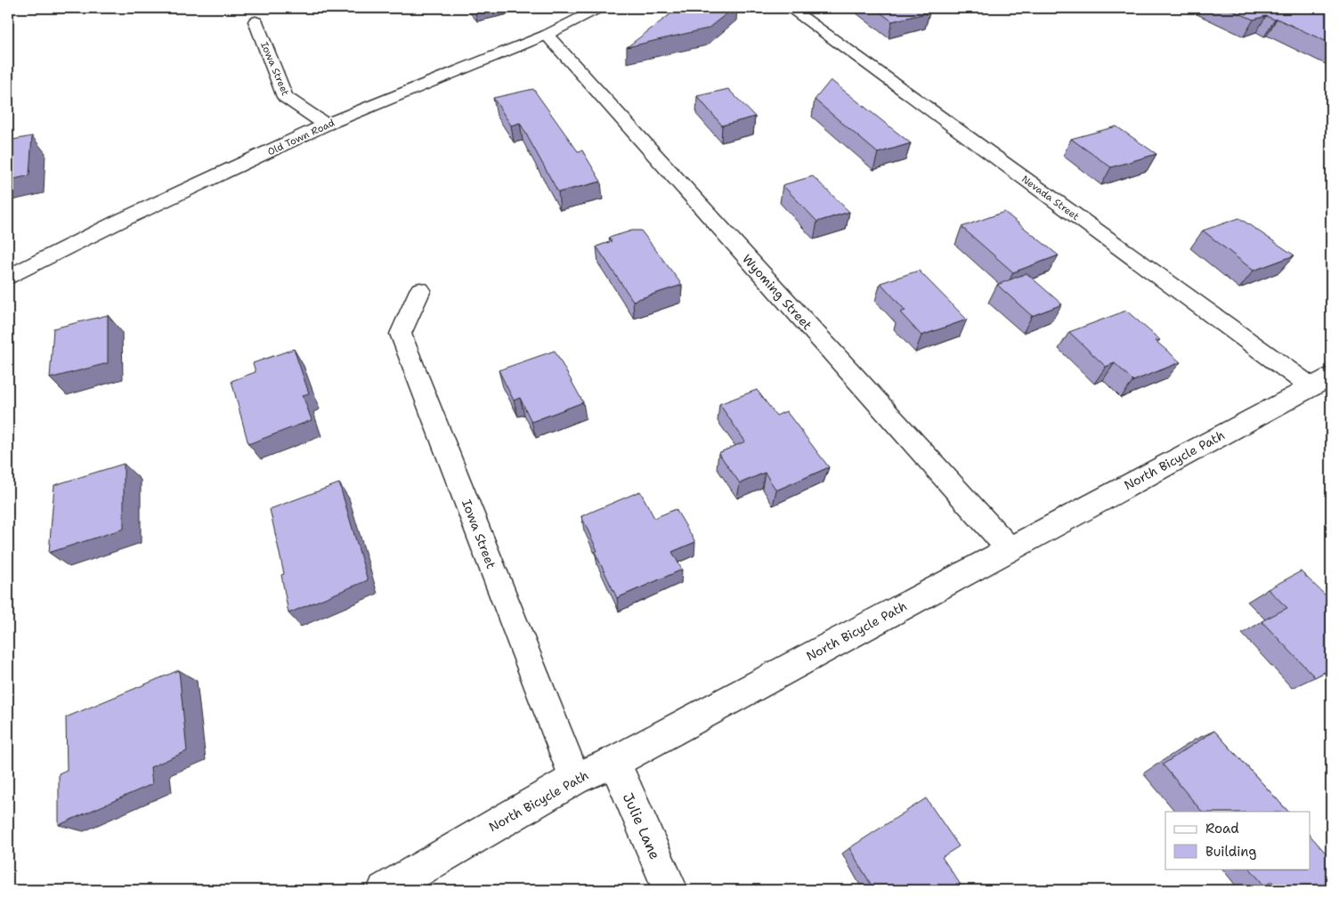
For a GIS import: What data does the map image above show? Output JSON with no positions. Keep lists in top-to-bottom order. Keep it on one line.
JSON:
{"streets":{"street":["Iowa Street","Old Town Road","Nevada Street","Wyoming Street","North Bicycle Path","Julie Lane"]},"crossings":[["Iowa Street","Old Town Road"],["Iowa Street","North Bicycle Path"],["Old Town Road","Wyoming Street"],["Nevada Street","North Bicycle Path"],["Wyoming Street","North Bicycle Path"],["North Bicycle Path","Julie Lane"]],"legend":["Road","Building"]}
